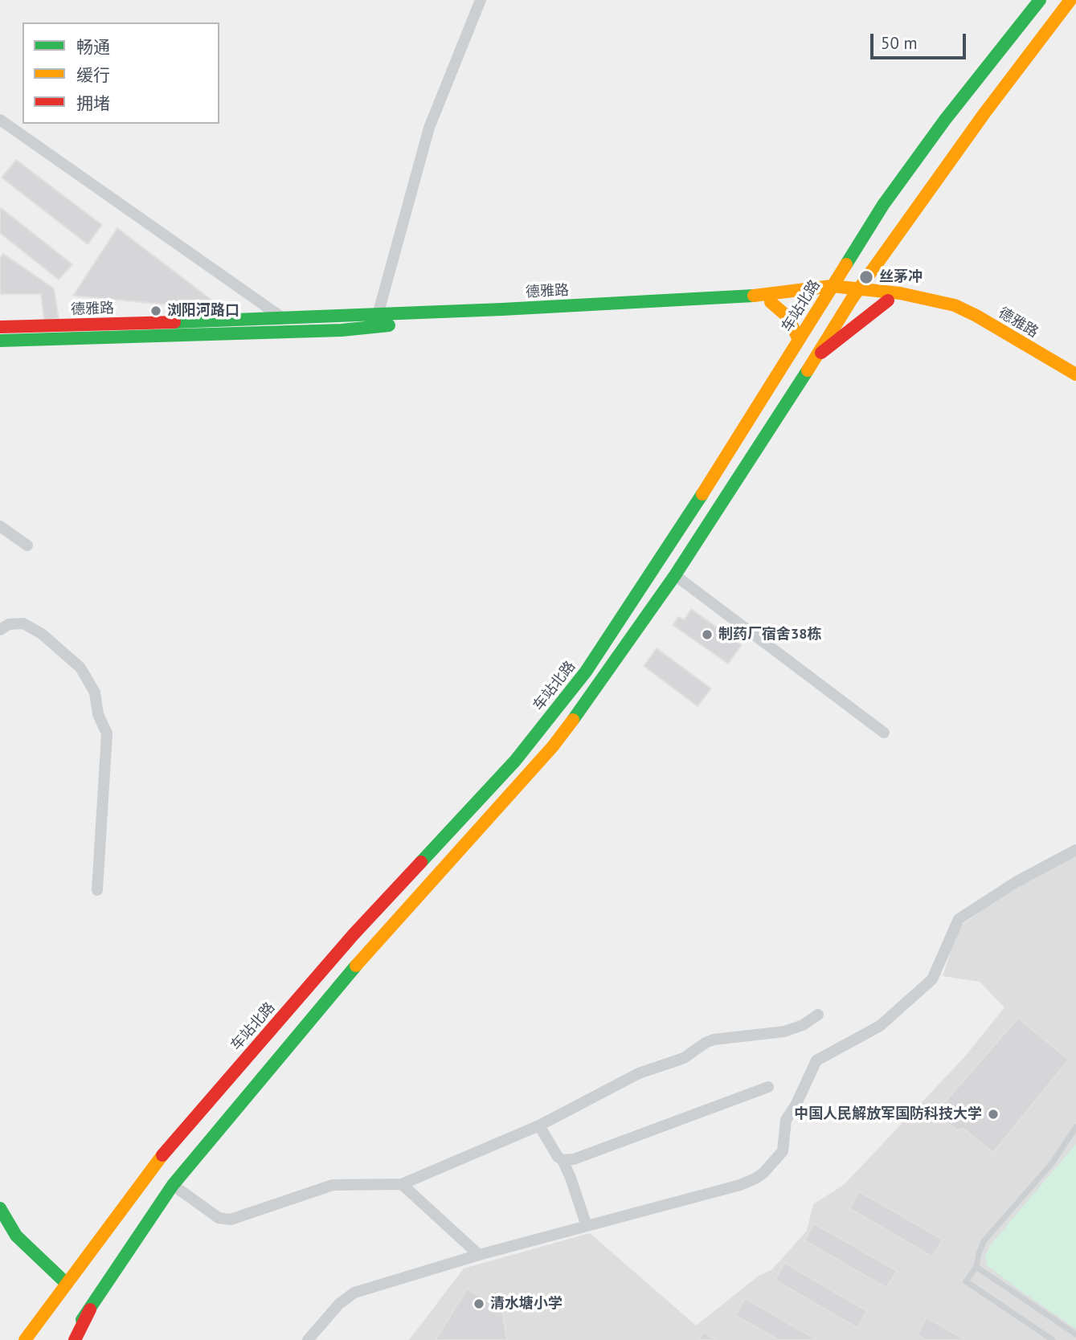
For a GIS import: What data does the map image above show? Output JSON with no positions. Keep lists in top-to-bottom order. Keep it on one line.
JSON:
{"streets":{"main road":["德雅路","车站北路"]},"crossings":[["德雅路","车站北路"]],"places":["丝茅冲","浏阳河路口","制药厂宿舍38栋","中国人民解放军国防科技大学","清水塘小学"],"legend":["畅通","缓行","拥堵"],"scale_bar":"50 m"}
